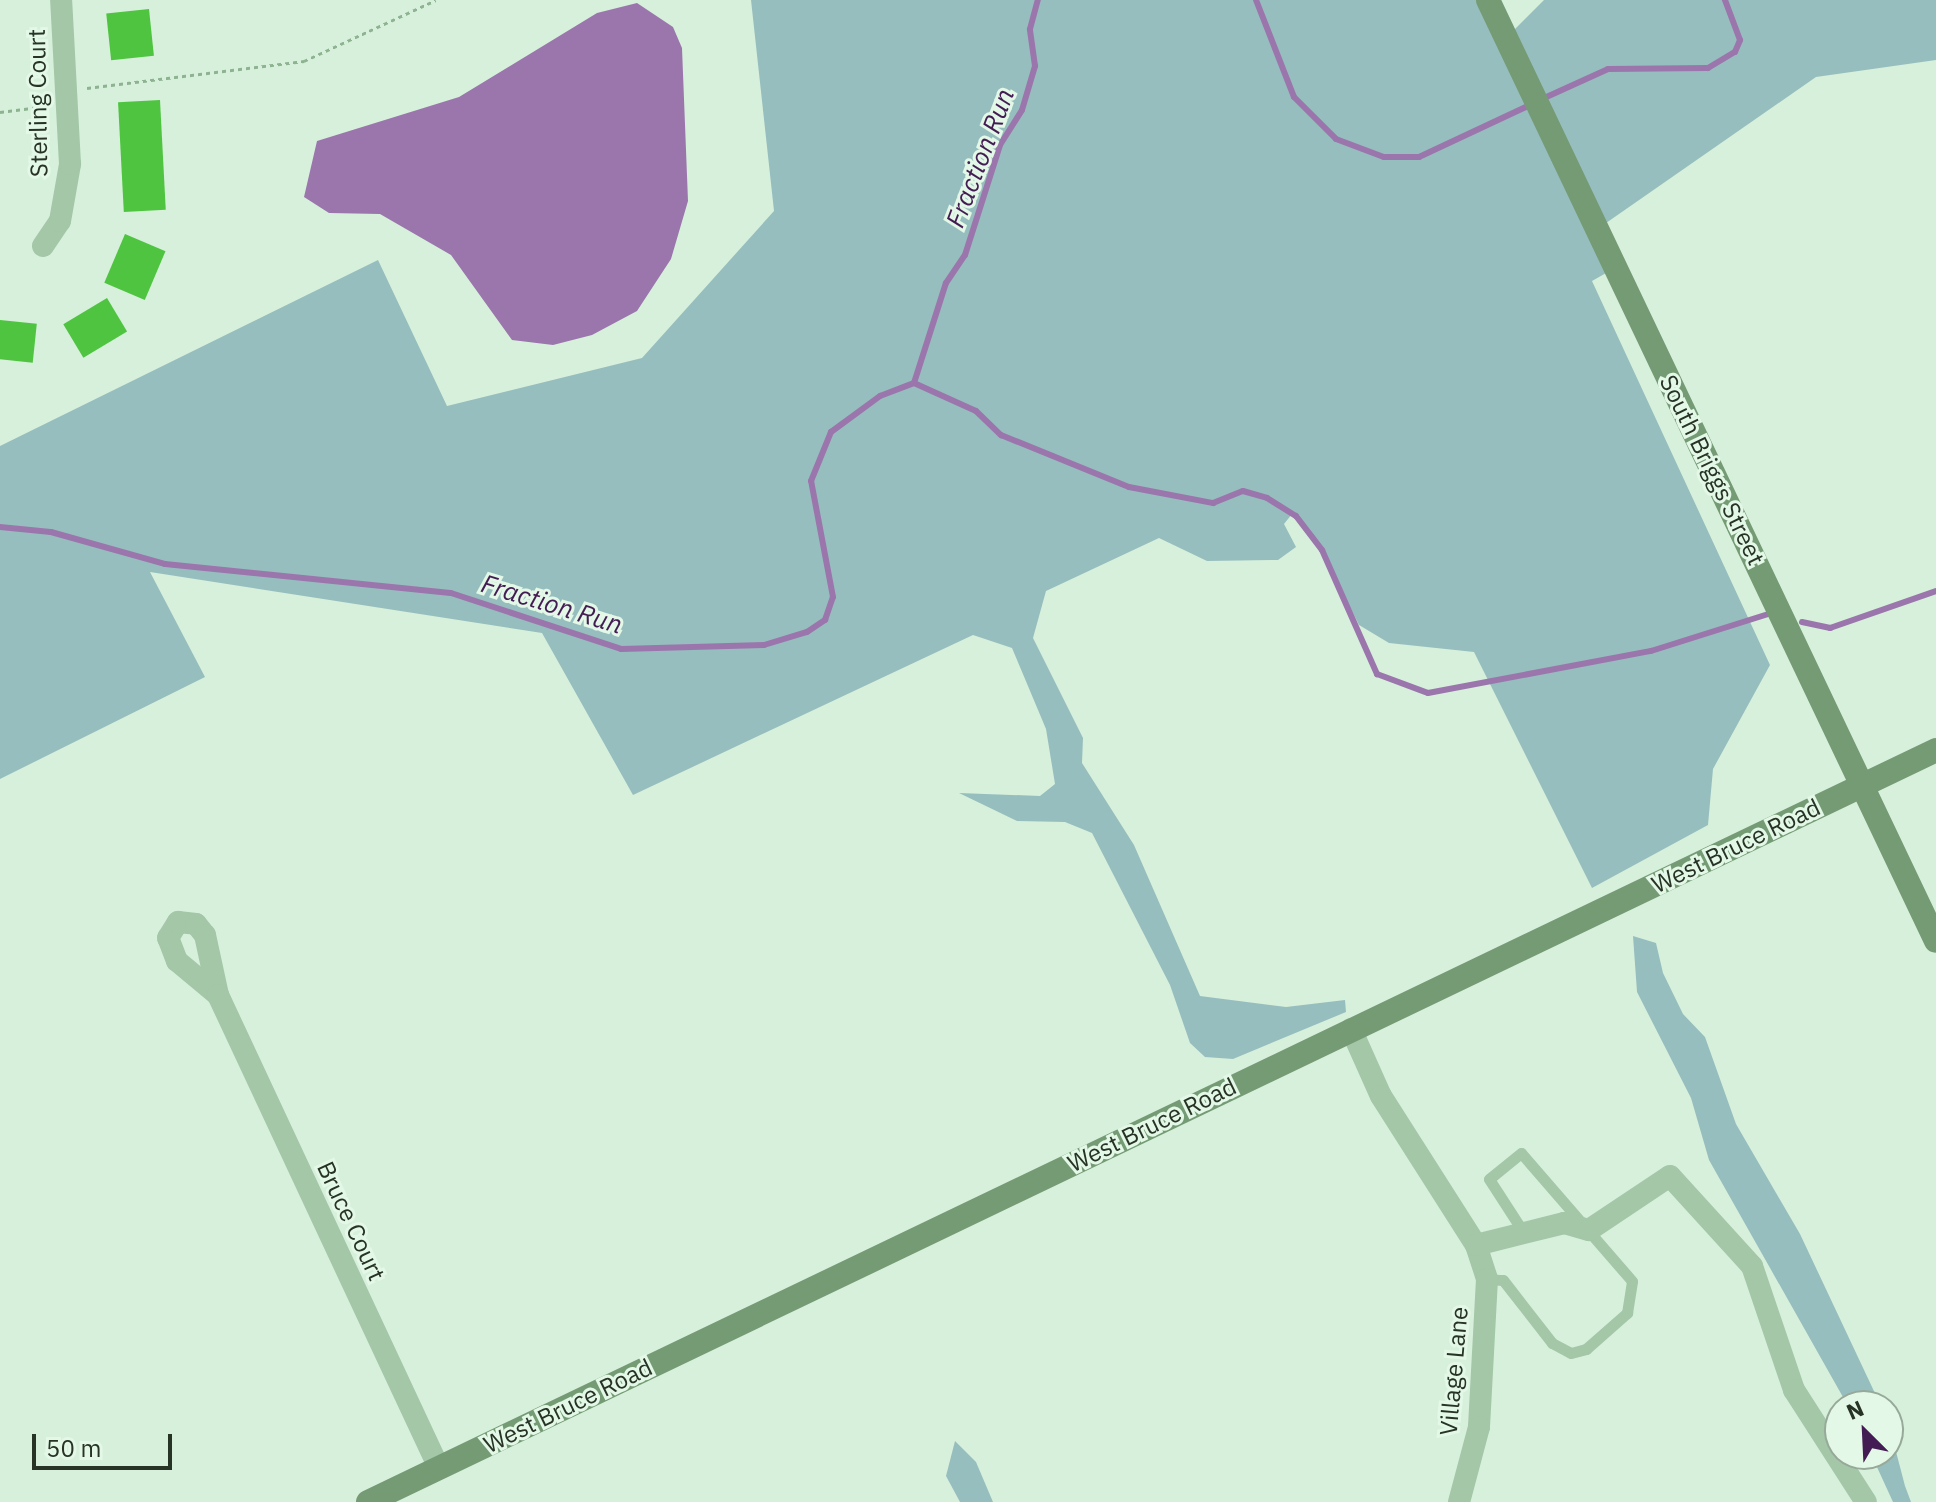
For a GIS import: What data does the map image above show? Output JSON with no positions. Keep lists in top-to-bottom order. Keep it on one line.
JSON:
{"streets":{"street":["Sterling Court","South Briggs Street","West Bruce Road","Bruce Court","Village Lane"]},"crossings":[["South Briggs Street","West Bruce Road"],["West Bruce Road","Bruce Court"],["West Bruce Road","Village Lane"]],"water":["Fraction Run"],"scale_bar":"50 m","north":"top left"}
